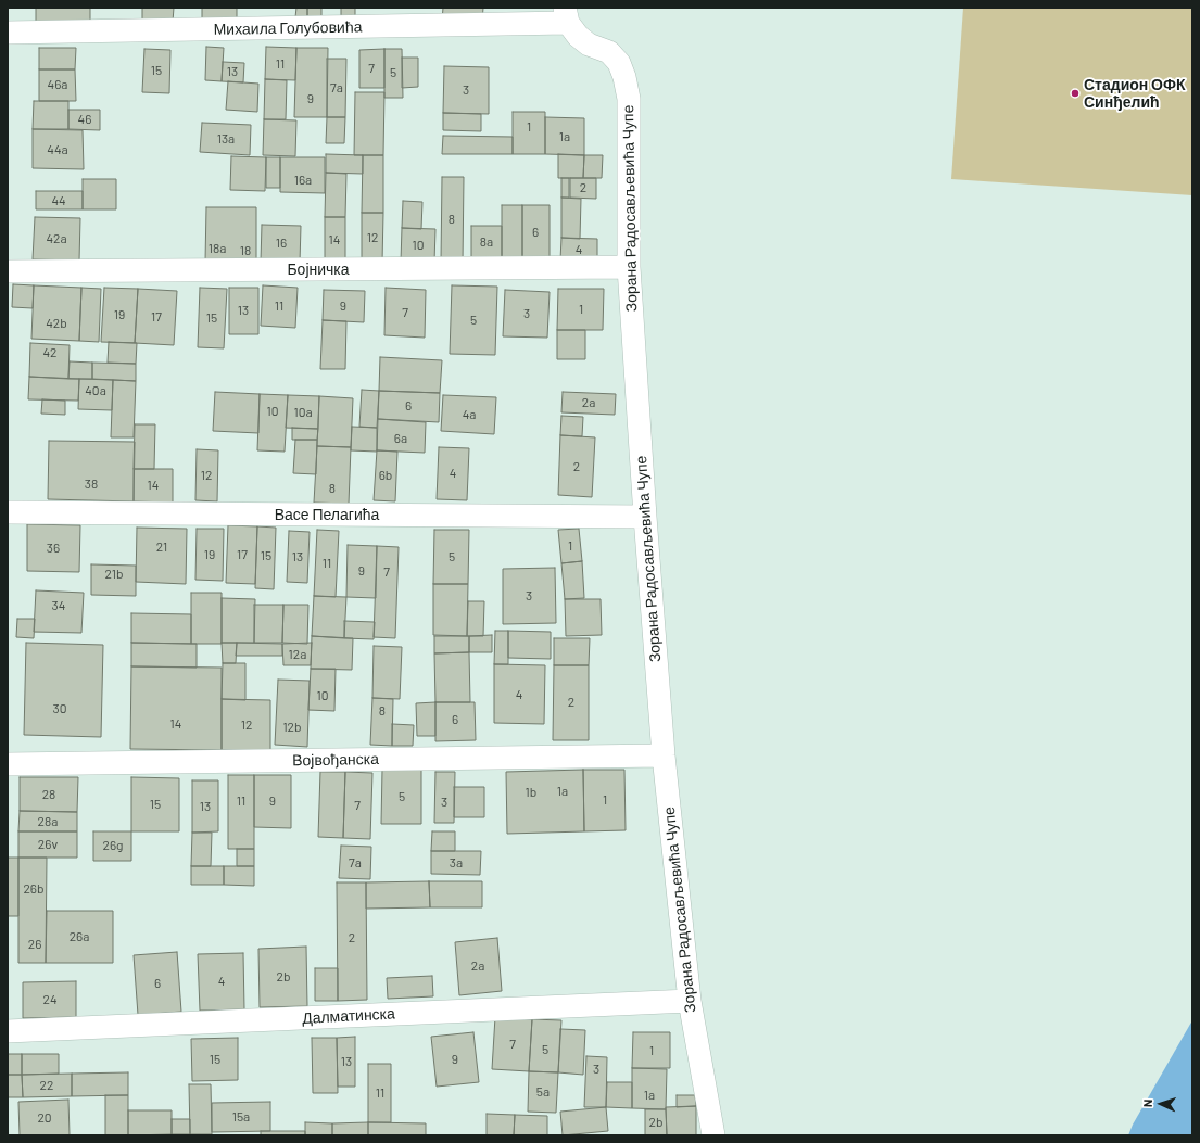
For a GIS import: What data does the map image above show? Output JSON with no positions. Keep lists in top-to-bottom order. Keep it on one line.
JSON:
{"streets":{"street":["Михаила Голубовића","Зорана Радосављевића Чупе","Бојничка","Васе Пелагића","Војвођанска","Далматинска"]},"crossings":[["Михаила Голубовића","Зорана Радосављевића Чупе"],["Зорана Радосављевића Чупе","Бојничка"],["Зорана Радосављевића Чупе","Васе Пелагића"],["Зорана Радосављевића Чупе","Војвођанска"],["Зорана Радосављевића Чупе","Далматинска"]],"places":["Стадион ОФК Синђелић"],"house_numbers":["11","7","15","13","5","46a","7a","3","9","46","1","1a","13a","44a","16a","2","44","8","6","12","42a","14","8a","16","10","18a","4","18","11","9","1","13","7","3","19","17","15","5","42b","42","40a","2a","6","10","10a","4a","6a","2","4","12","6b","38","14","8","1","21","36","19","17","15","13","5","11","9","7","21b","3","34","12a","4","10","2","30","8","6","14","12","12b","1a","1b","28","5","1","11","9","3","15","7","13","28a","26v","26g","7a","3a","26b","26a","2","26","2a","2b","4","6","24","7","5","1","15","9","13","3","22","5a","11","1a","15a","20","2b"],"north":"left"}
